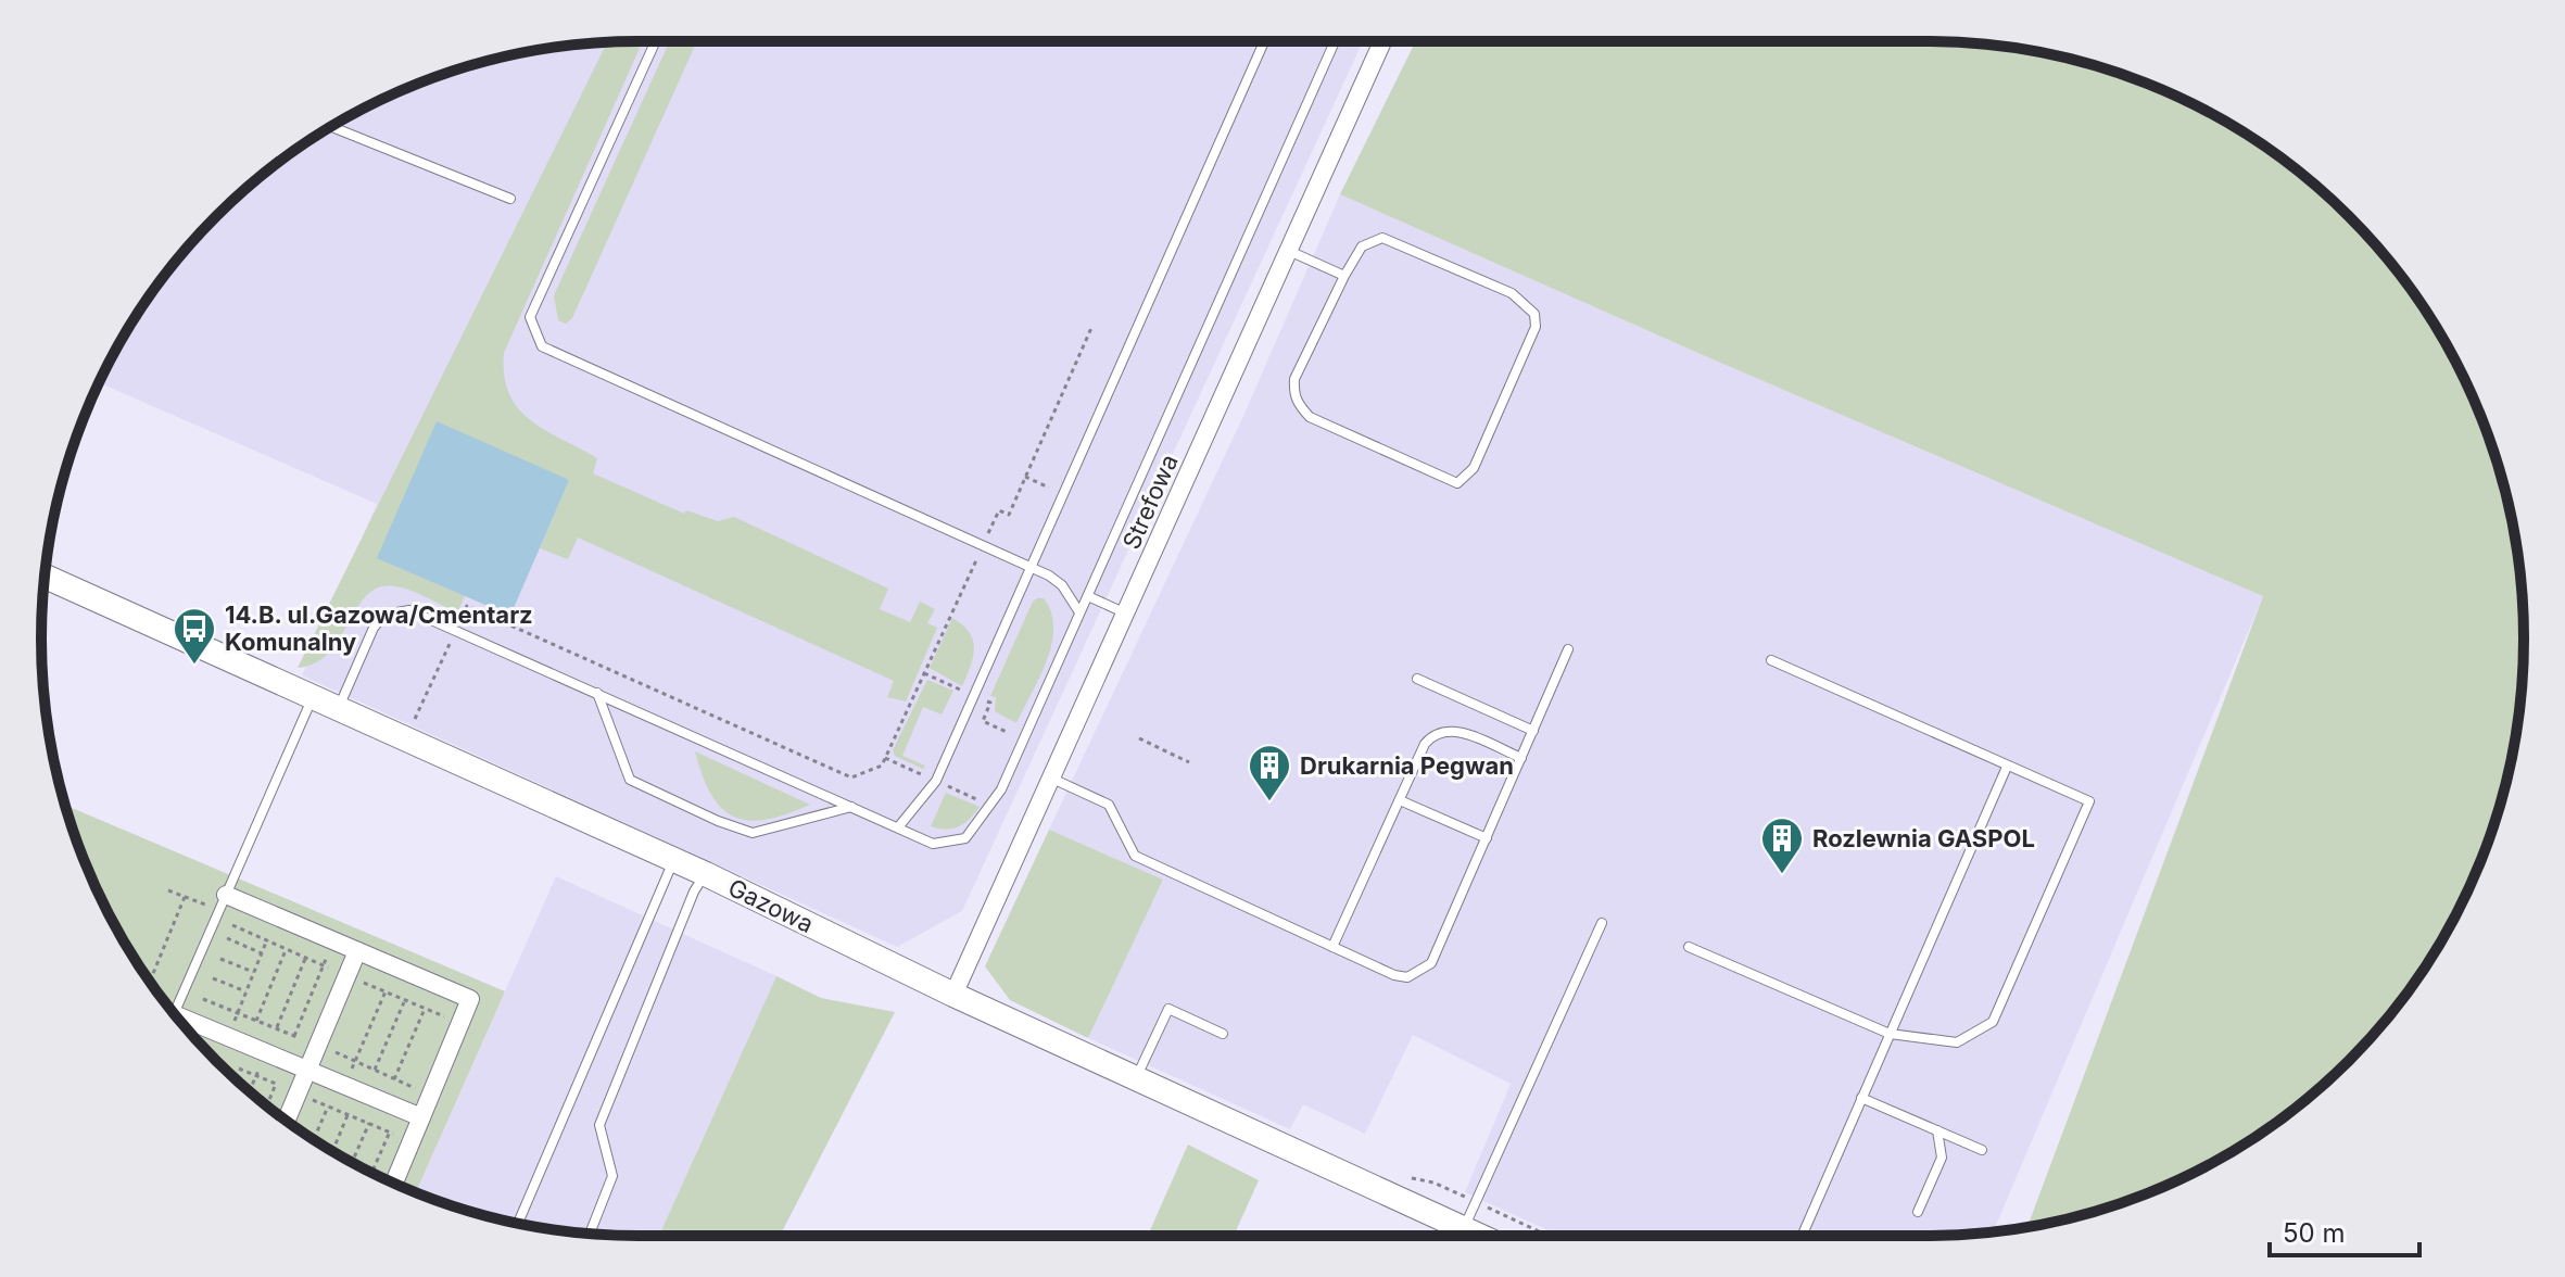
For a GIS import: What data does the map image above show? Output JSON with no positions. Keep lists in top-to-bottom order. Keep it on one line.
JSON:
{"streets":{"street":["Strefowa","Gazowa"]},"crossings":[["Strefowa","Gazowa"]],"places":{"bus stop":["14.B. ul.Gazowa/Cmentarz Komunalny"],"building":["Drukarnia Pegwan","Rozlewnia GASPOL"]},"scale_bar":"50 m"}
